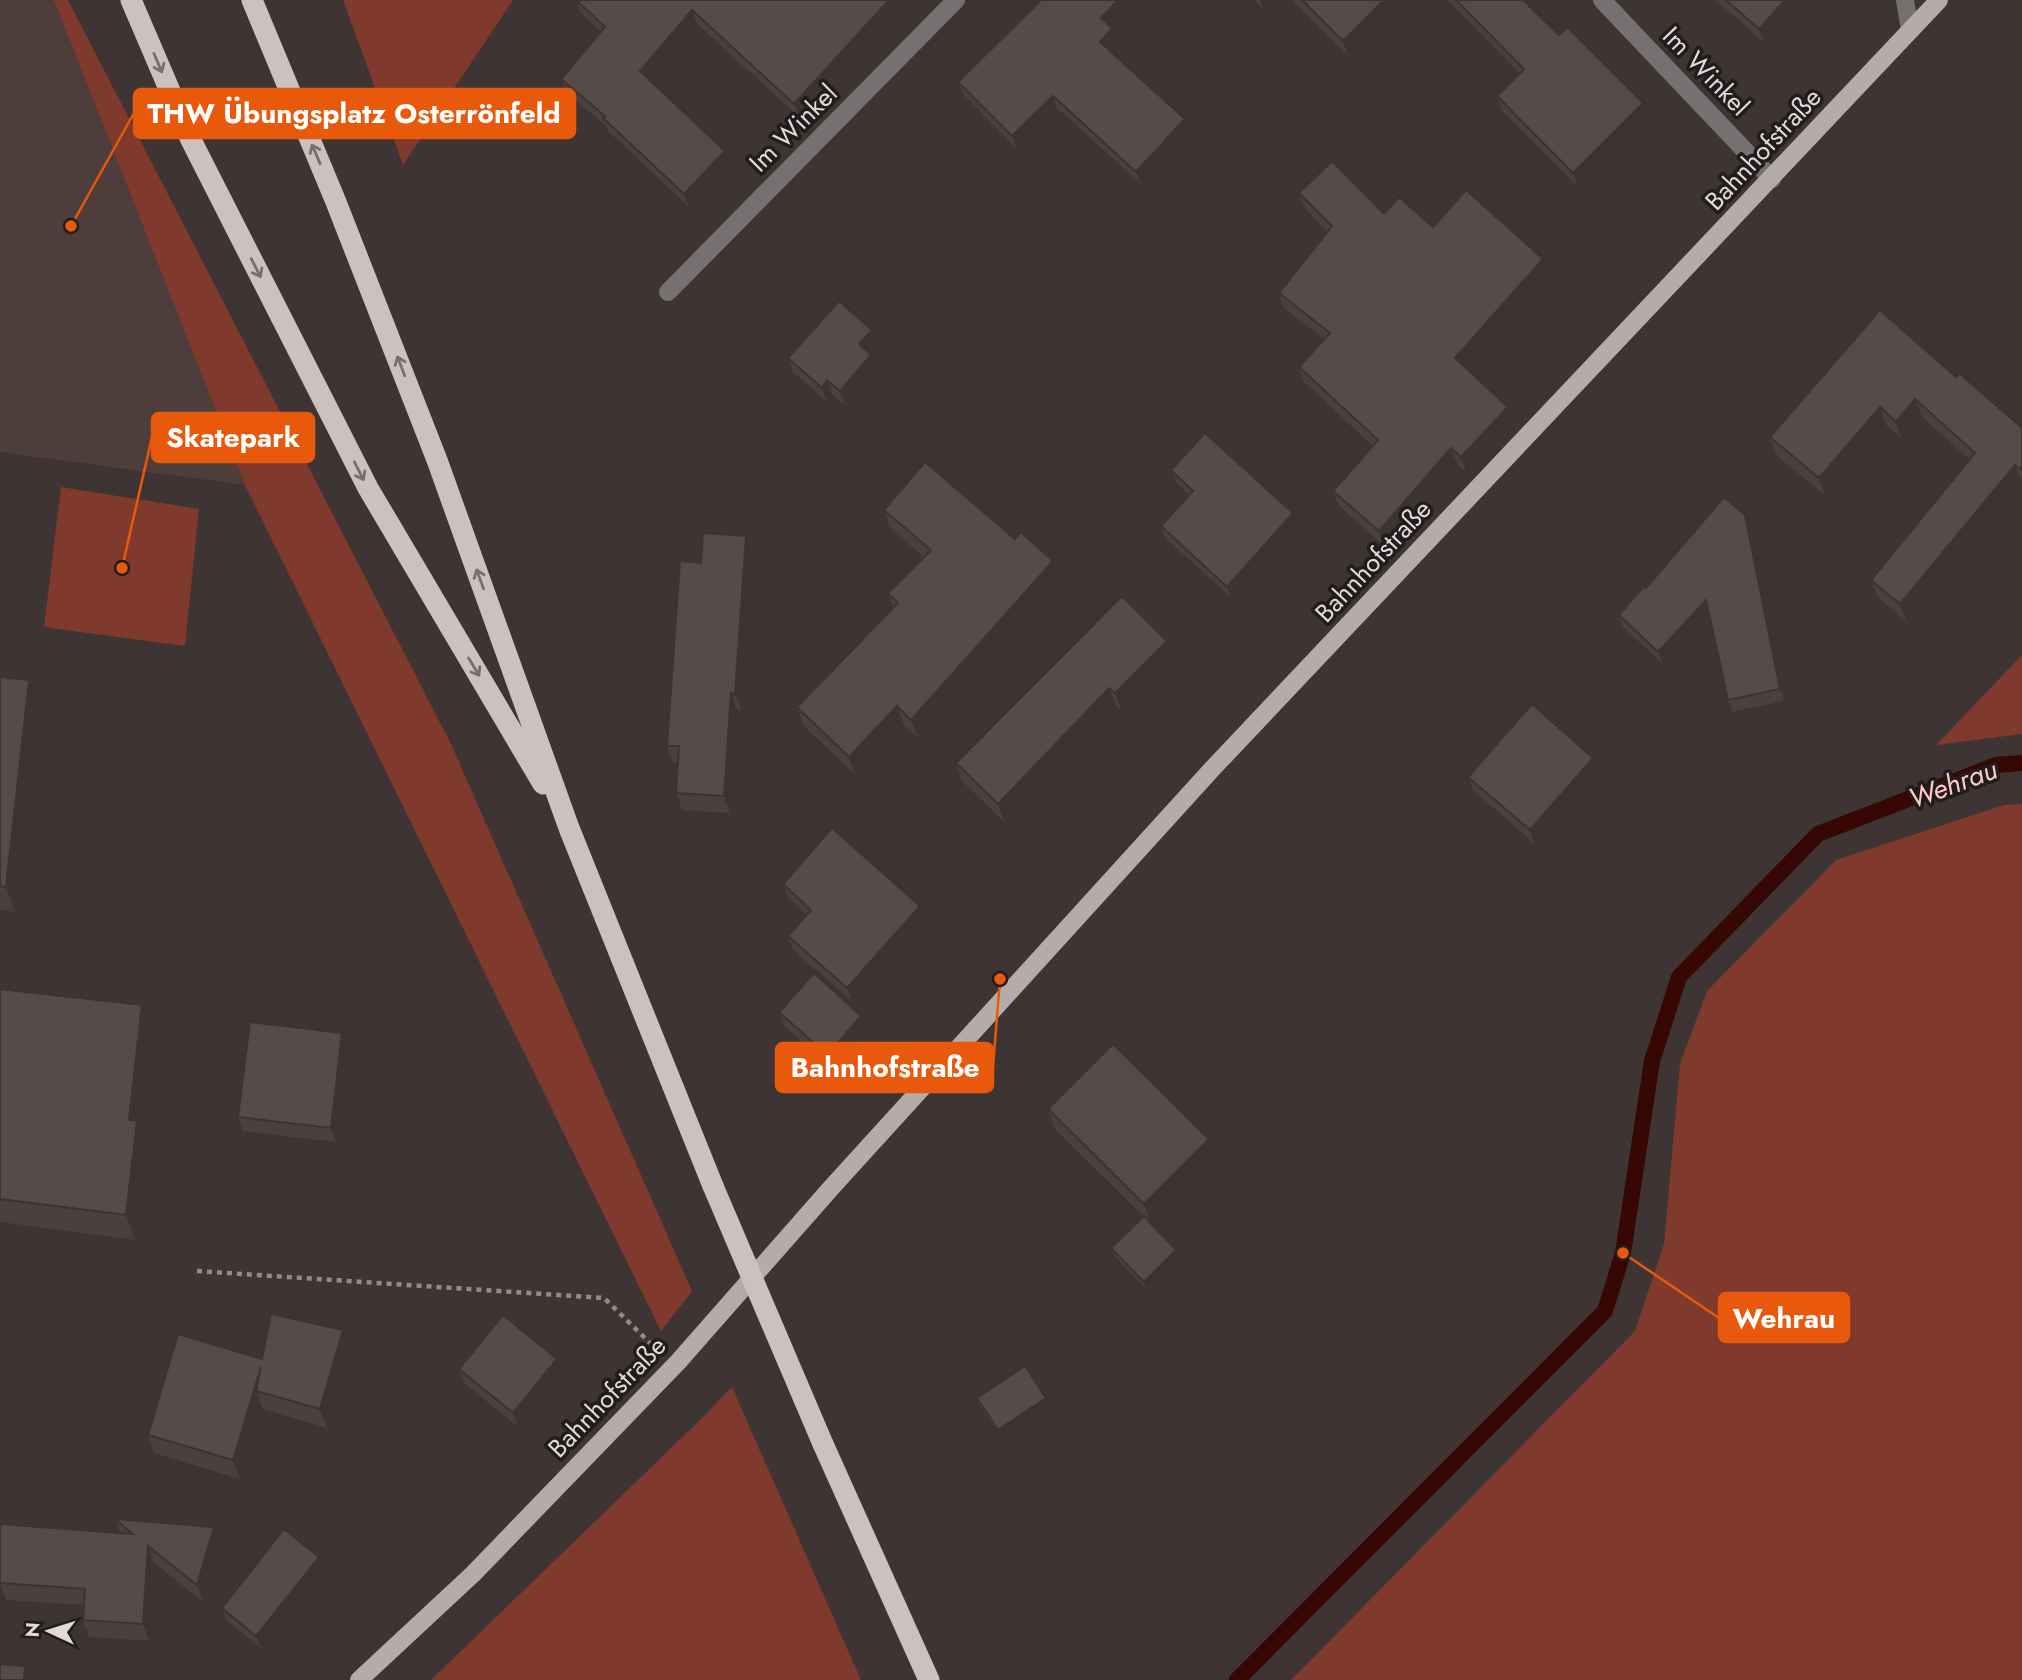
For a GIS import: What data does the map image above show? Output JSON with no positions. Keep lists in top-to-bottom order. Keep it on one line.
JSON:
{"streets":{"main road":["Bahnhofstraße"],"street":["Im Winkel"]},"crossings":[["Im Winkel","Bahnhofstraße"]],"water":["Wehrau"],"places":["THW Übungsplatz Osterrönfeld","Skatepark","Bahnhofstraße","Wehrau"],"north":"left"}
